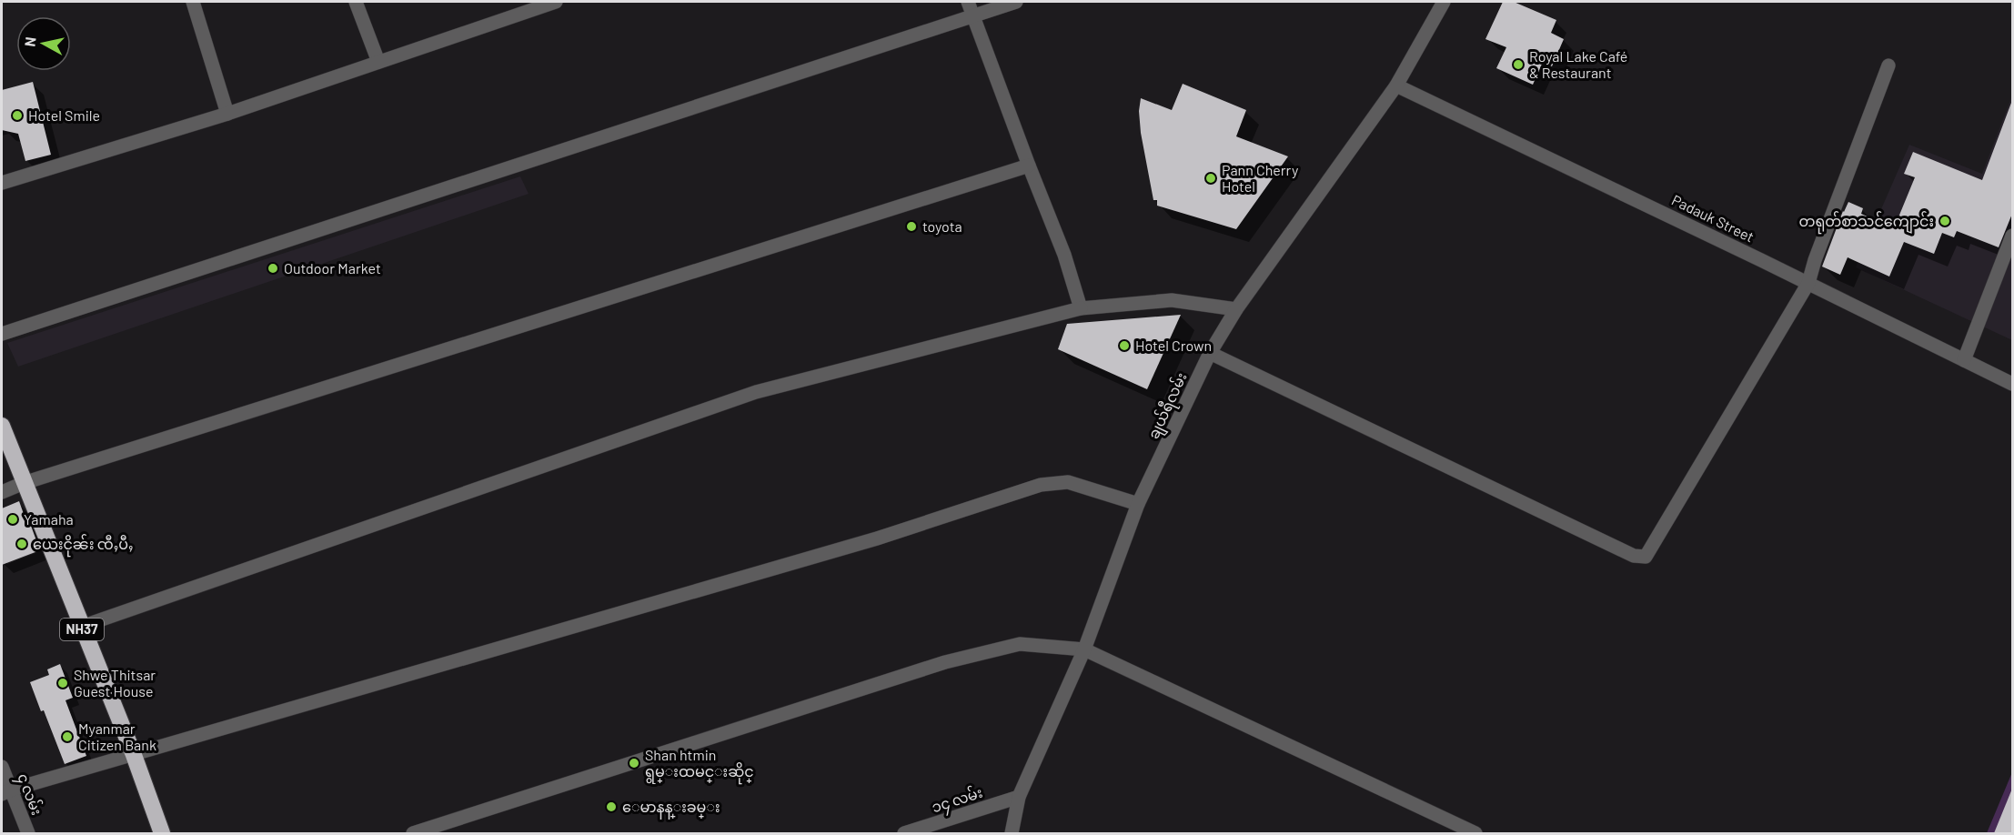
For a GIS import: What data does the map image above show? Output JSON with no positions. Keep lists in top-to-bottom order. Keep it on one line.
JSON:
{"streets":{"highway":["NH37"],"street":["Padauk Street","ချယ်ရီလမ်း","၄ လမ်း","၁၄ လမ်း"]},"crossings":[["Padauk Street","ချယ်ရီလမ်း"],["ချယ်ရီလမ်း","၁၄ လမ်း"]],"places":["Royal Lake Café & Restaurant","Hotel Smile","Pann Cherry Hotel","တရုတ်စာသင်ကျောင်း","toyota","Outdoor Market","Hotel Crown","Yamaha","ယေးငိုၼ်း ၸီႇပီႇ","Shwe Thitsar Guest House","Myanmar Citizen Bank","Shan htmin ရွမ္းထမင္းဆိုင္","ေမာနန္းခမ္း"],"north":"left"}
